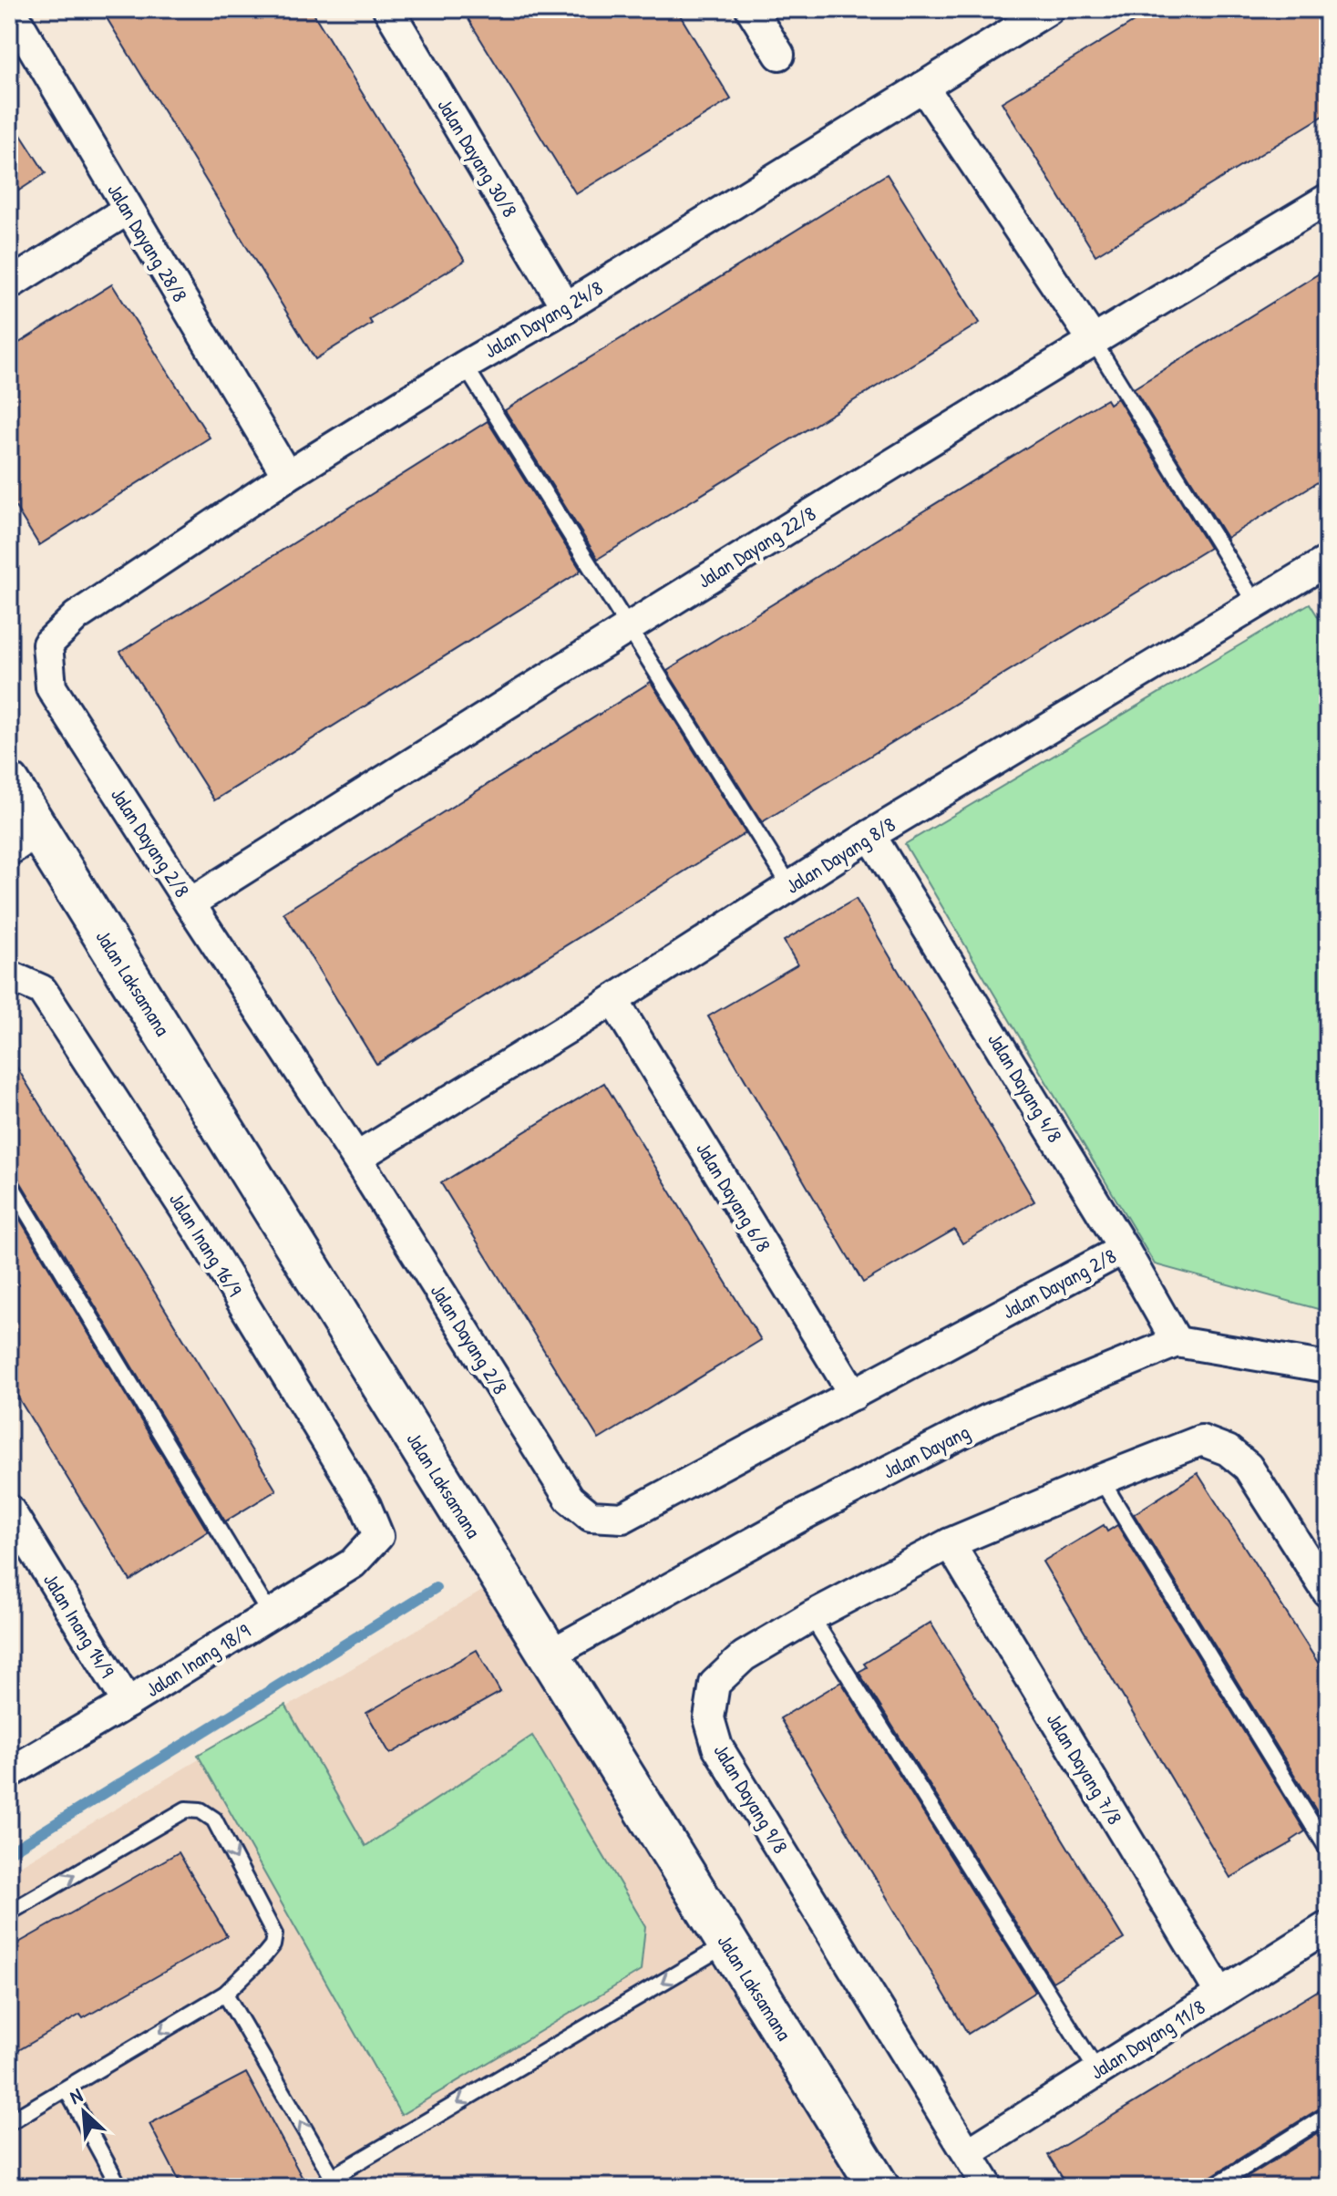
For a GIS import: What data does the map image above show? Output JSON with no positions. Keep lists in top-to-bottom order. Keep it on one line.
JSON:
{"streets":{"street":["Jalan Dayang 30/8","Jalan Dayang 28/8","Jalan Dayang 24/8","Jalan Dayang 22/8","Jalan Dayang 2/8","Jalan Dayang 8/8","Jalan Laksamana","Jalan Dayang 4/8","Jalan Dayang 6/8","Jalan Inang 16/9","Jalan Dayang","Jalan Inang 14/9","Jalan Inang 18/9","Jalan Dayang 7/8","Jalan Dayang 9/8","Jalan Dayang 11/8"]},"crossings":[["Jalan Dayang 30/8","Jalan Dayang 24/8"],["Jalan Dayang 28/8","Jalan Dayang 24/8"],["Jalan Dayang 24/8","Jalan Dayang 2/8"],["Jalan Dayang 22/8","Jalan Dayang 2/8"],["Jalan Dayang 2/8","Jalan Dayang 8/8"],["Jalan Dayang 2/8","Jalan Dayang 4/8"],["Jalan Dayang 2/8","Jalan Dayang 6/8"],["Jalan Dayang 8/8","Jalan Dayang 4/8"],["Jalan Dayang 8/8","Jalan Dayang 6/8"],["Jalan Laksamana","Jalan Dayang"],["Jalan Dayang 4/8","Jalan Dayang"],["Jalan Inang 16/9","Jalan Inang 18/9"],["Jalan Inang 14/9","Jalan Inang 18/9"],["Jalan Dayang 7/8","Jalan Dayang 9/8"],["Jalan Dayang 7/8","Jalan Dayang 11/8"],["Jalan Dayang 9/8","Jalan Dayang 11/8"]],"north":"top left"}
